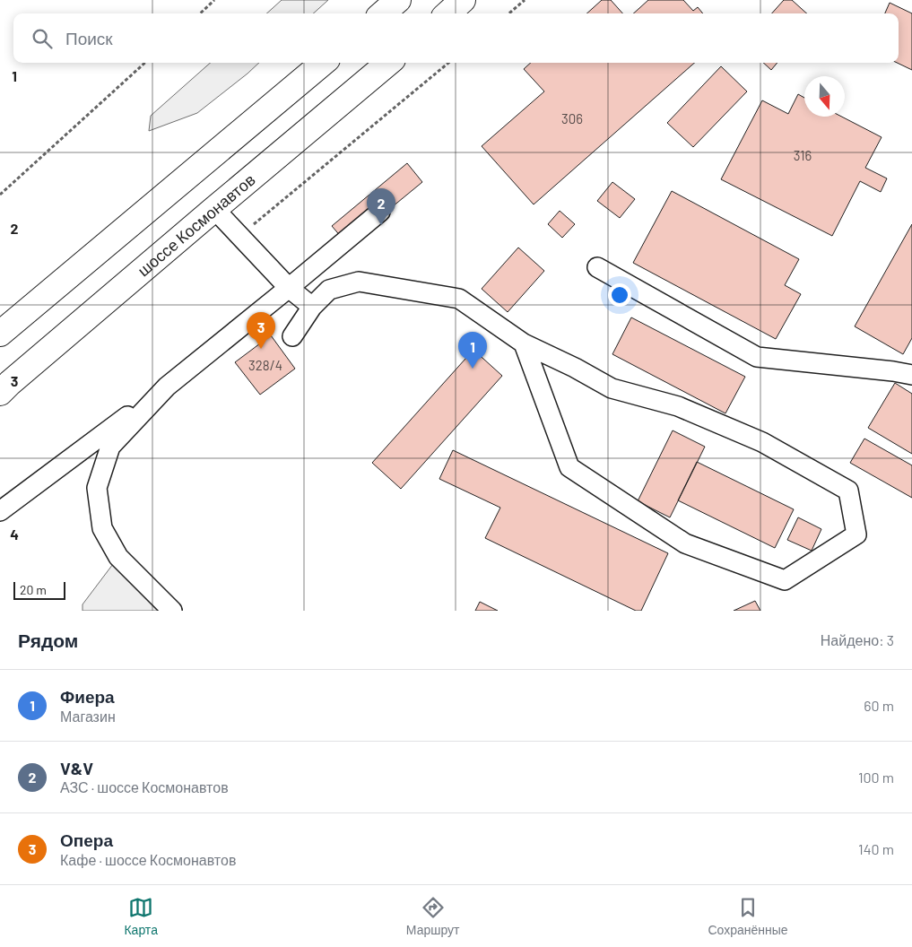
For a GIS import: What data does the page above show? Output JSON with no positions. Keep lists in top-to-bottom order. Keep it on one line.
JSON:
{"streets":{"main road":["шоссе Космонавтов"]},"house_numbers":["306","316","328/4"],"scale_bar":"20 m","north":"bottom","page":{"search":"Поиск","pins":["2","3","1"],"scale":"20 m","heading":["Рядом","Найдено: 3"],"list":[{"mark":"1","name":"Фиера","note":"Магазин","value":"60 m"},{"mark":"2","name":"V&V","note":"АЗС · шоссе Космонавтов","value":"100 m"},{"mark":"3","name":"Опера","note":"Кафе · шоссе Космонавтов","value":"140 m"}],"nav":["Карта","Маршрут","Сохранённые"]},"grid":{"rows":["1","2","3","4"]}}
